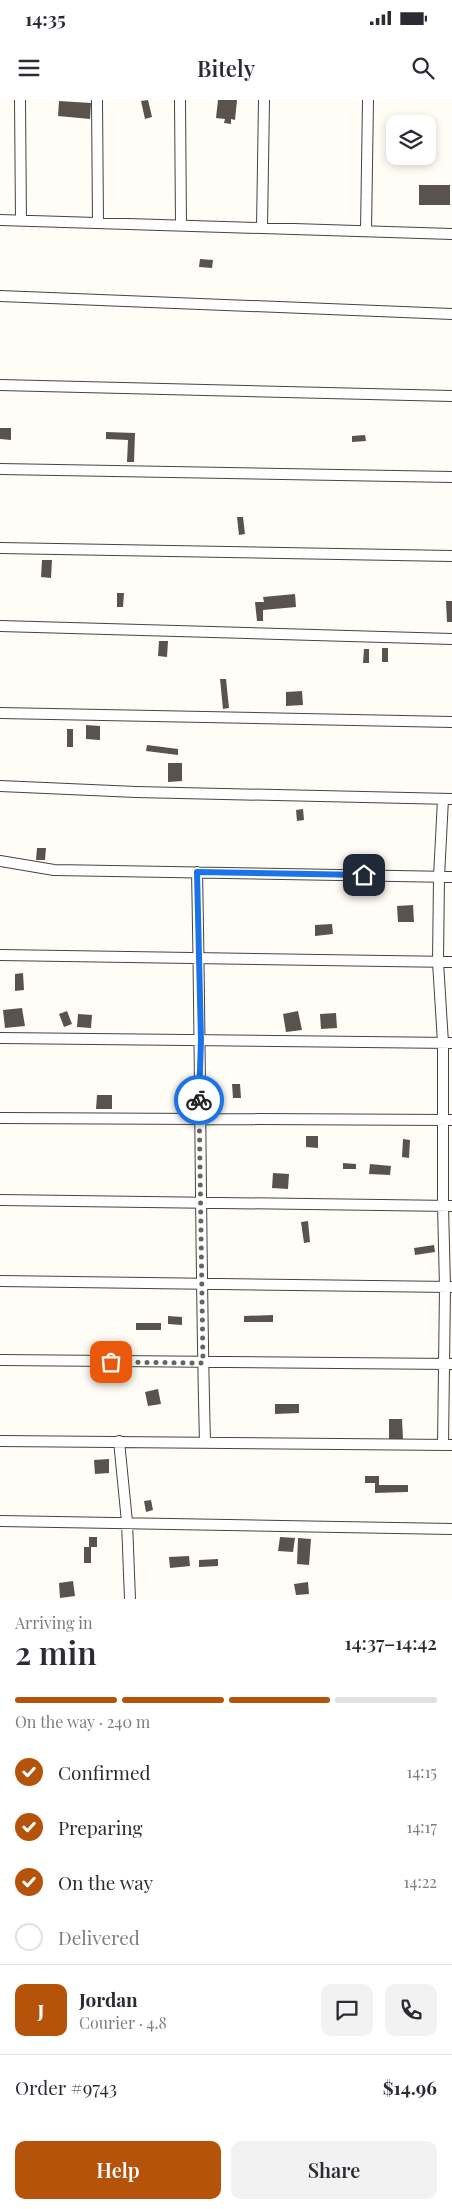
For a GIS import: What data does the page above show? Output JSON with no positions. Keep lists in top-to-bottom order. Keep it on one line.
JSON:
{"page":{"status":"14:35","header":"Bitely","heading":["2 min","Arriving in","14:37–14:42"],"panel":["Jordan","Courier · 4.8","Order #9743","$14.96"],"bar":"On the way · 240 m","list":[["Confirmed","14:15"],["Preparing","14:17"],["On the way","14:22"],"Delivered"],"round":"J","buttons":["Help","Share"]}}
